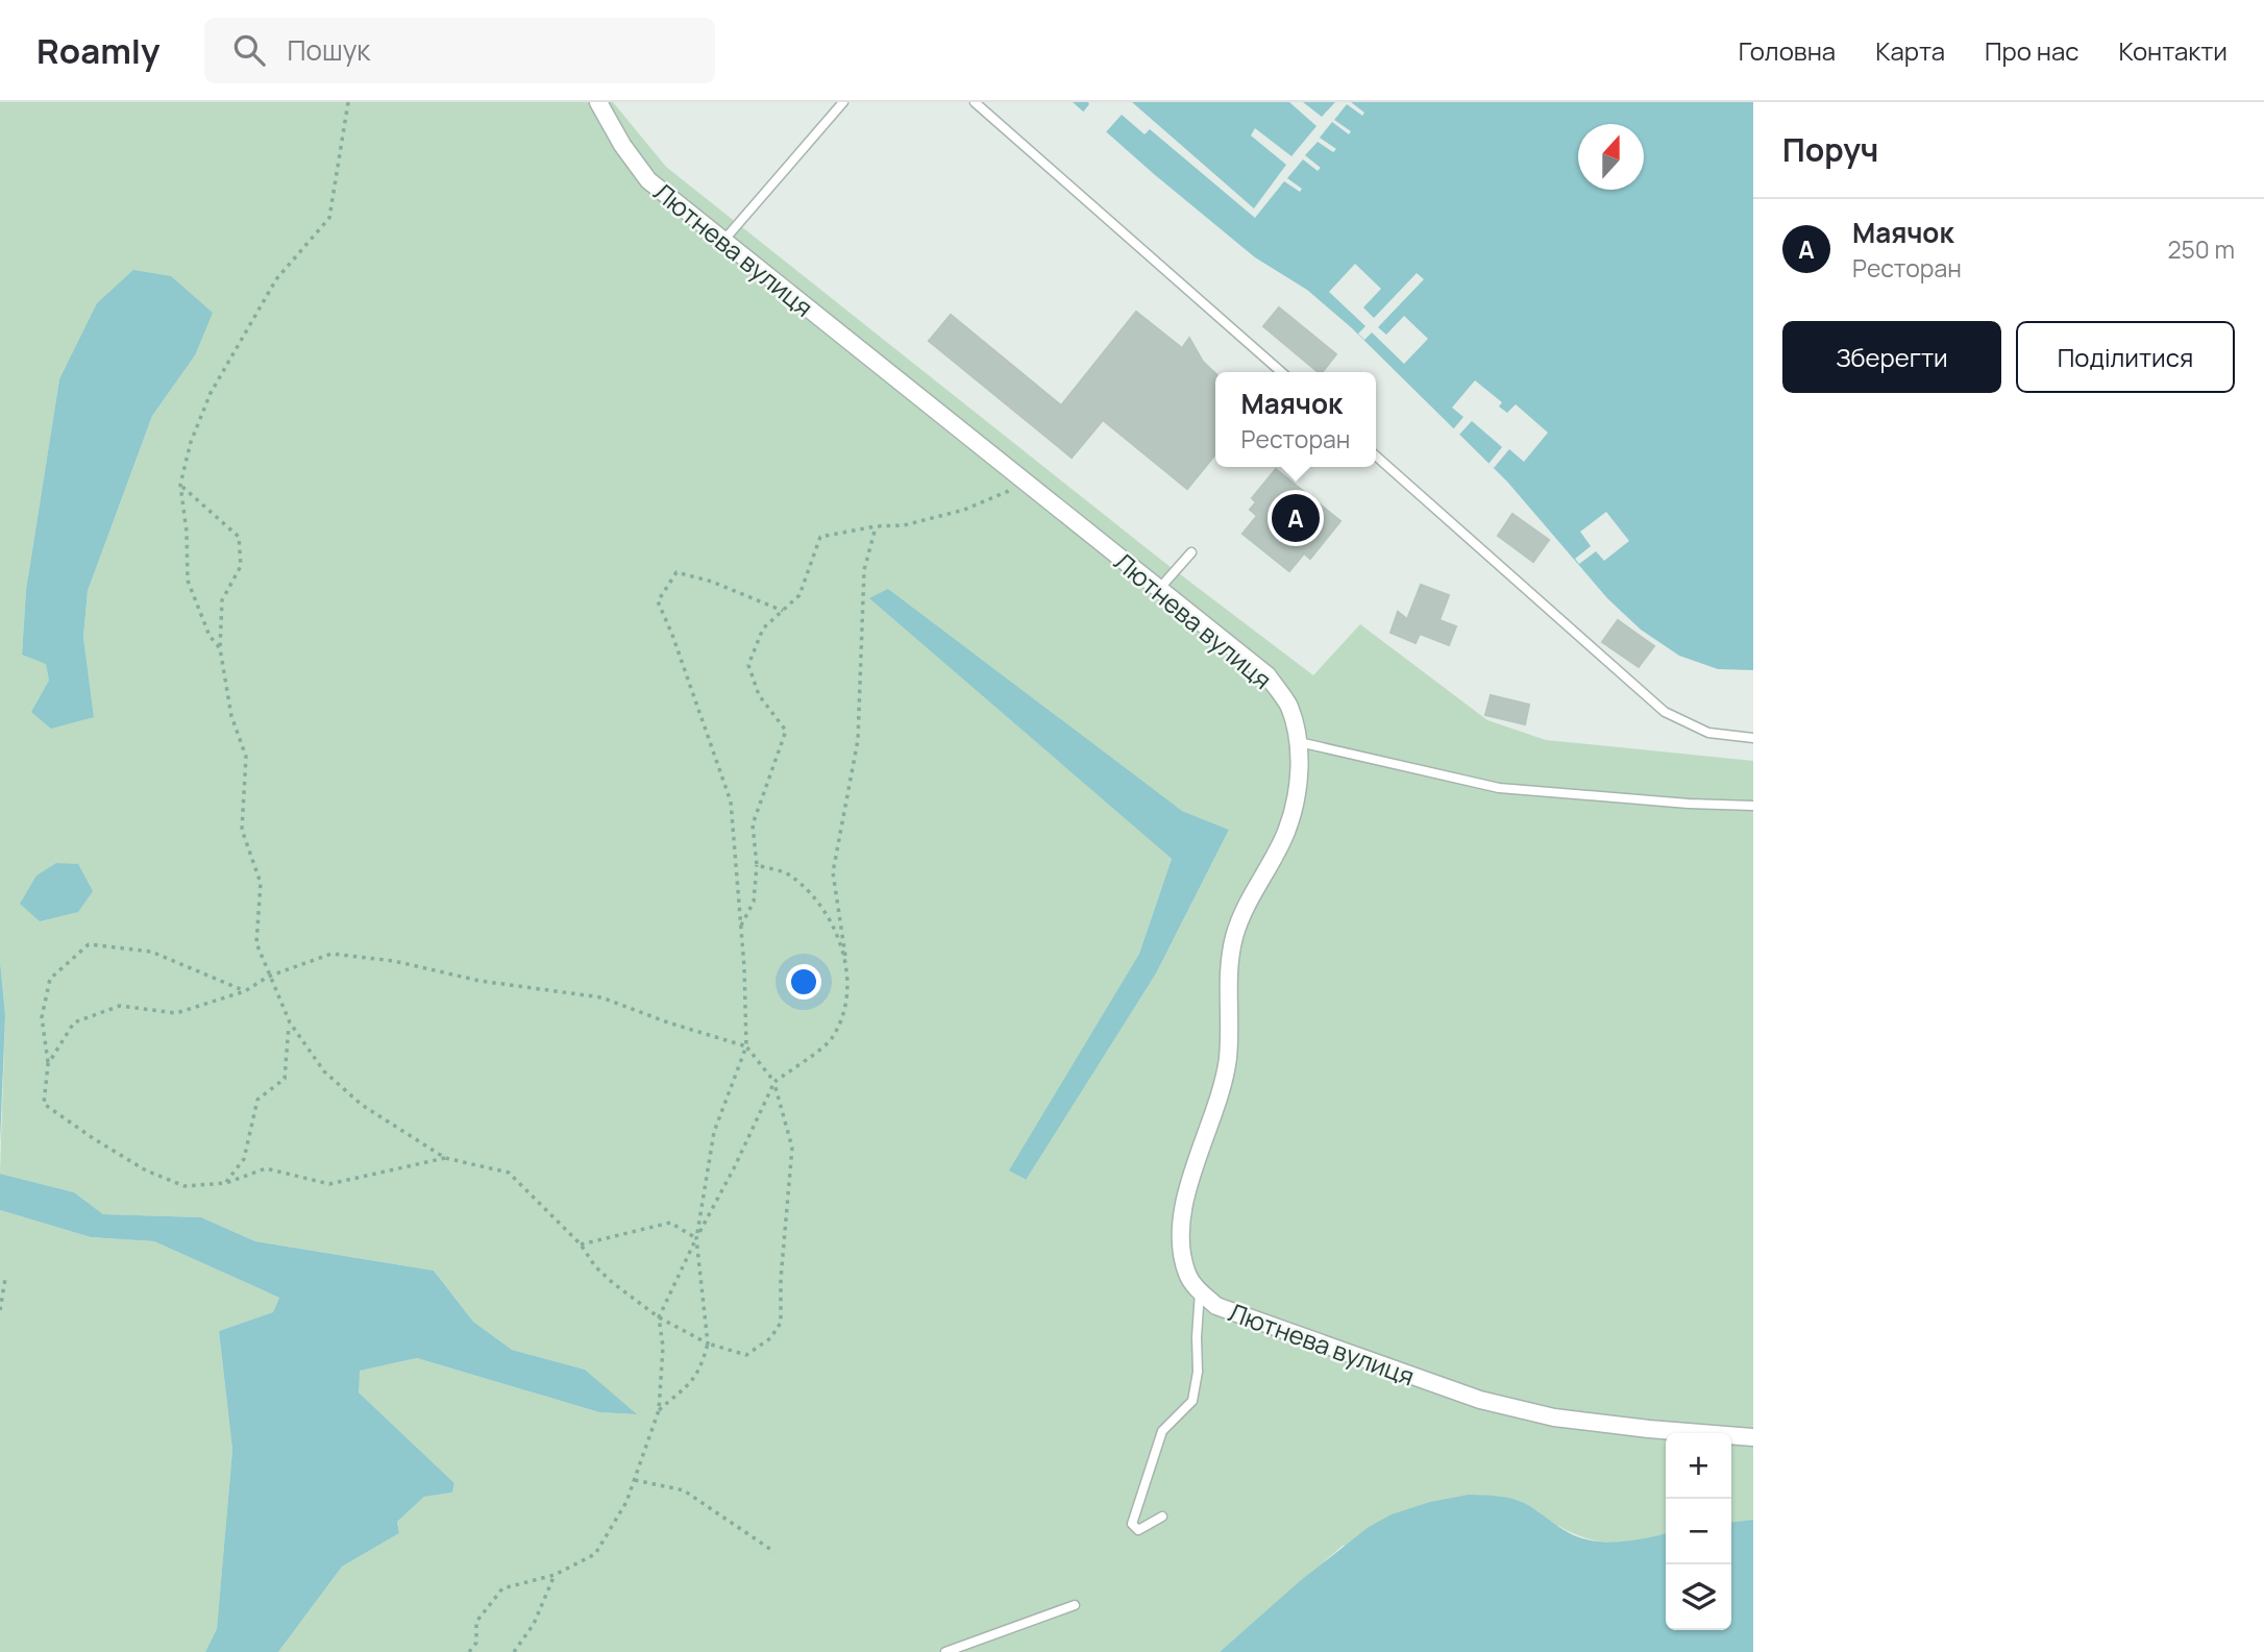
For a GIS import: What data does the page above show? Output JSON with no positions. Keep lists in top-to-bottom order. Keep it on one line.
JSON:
{"streets":{"street":["Лютнева вулиця"]},"north":"top","page":{"header":"Roamly","search":"Пошук","nav":["Головна","Карта","Про нас","Контакти"],"heading":"Поруч","list":[{"mark":"A","name":"Маячок","note":"Ресторан","value":"250 m"}],"buttons":["Зберегти","Поділитися"],"popup":["Маячок","Ресторан"],"pins":"A","map_buttons":["+","−"]}}
